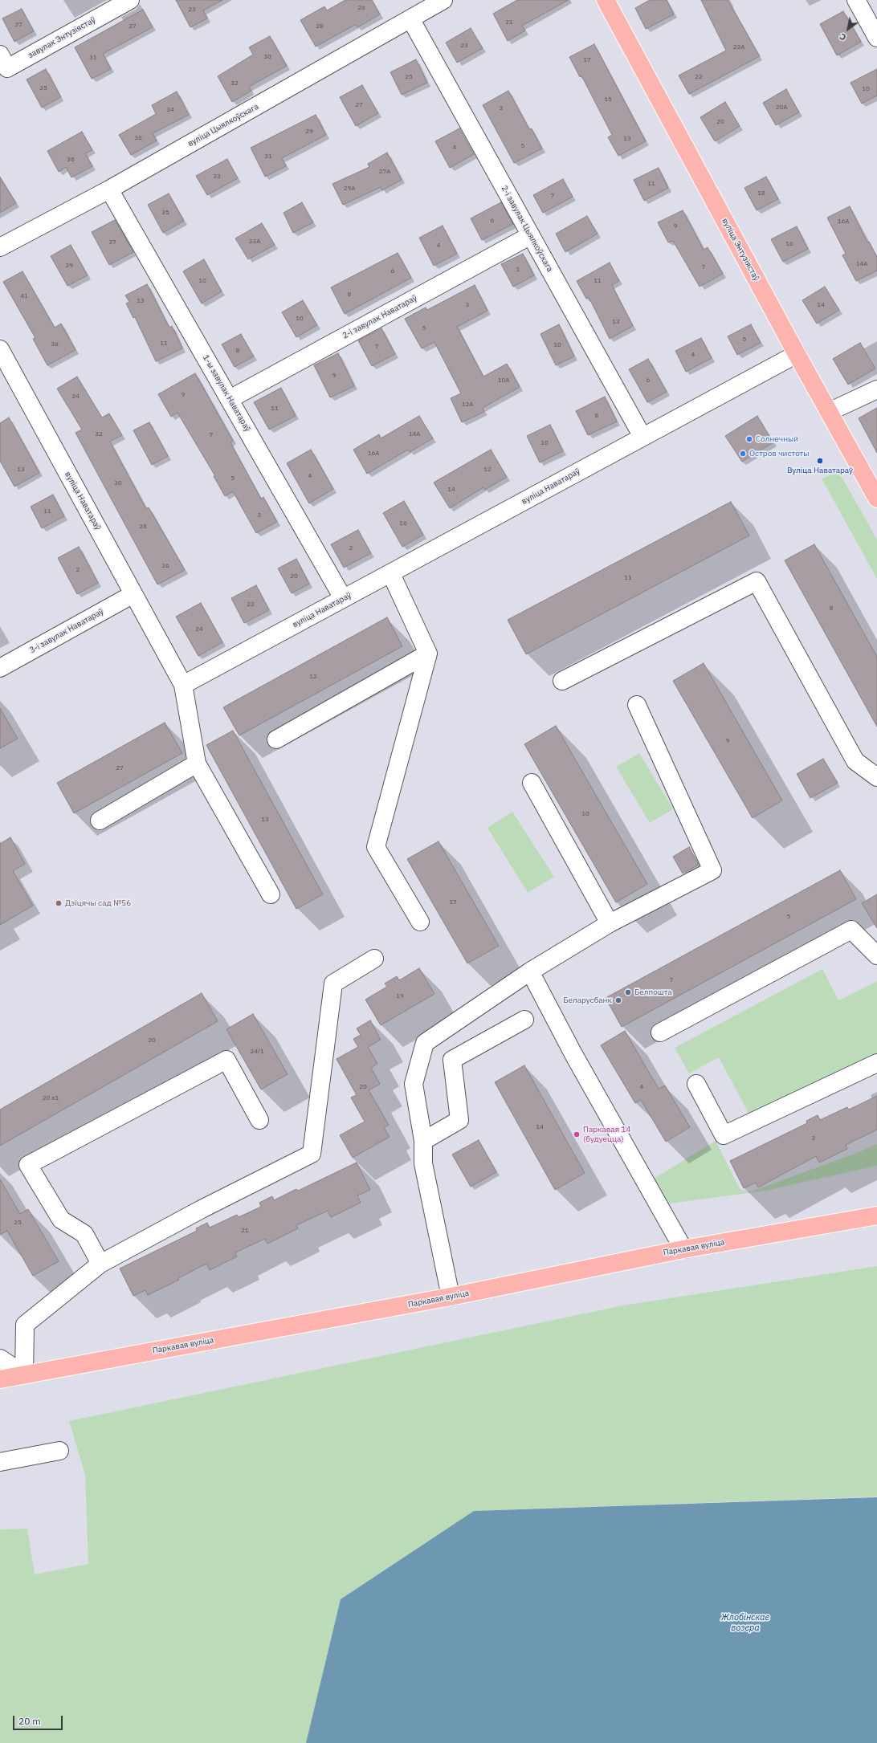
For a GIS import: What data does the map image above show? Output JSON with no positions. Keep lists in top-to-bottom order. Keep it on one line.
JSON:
{"streets":{"main road":["вуліца Энтузіястаў","Паркавая вуліца"],"street":["завулак Энтузіястаў","вуліца Цыялкоўскага","2-і завулак Цыялкоўскага","2-і завулак Наватараў","1-ы завулак Наватараў","вуліца Наватараў","3-і завулак Наватараў"]},"crossings":[["вуліца Цыялкоўскага","2-і завулак Цыялкоўскага"],["вуліца Цыялкоўскага","1-ы завулак Наватараў"],["2-і завулак Цыялкоўскага","2-і завулак Наватараў"],["2-і завулак Цыялкоўскага","вуліца Наватараў"],["вуліца Энтузіястаў","вуліца Наватараў"],["2-і завулак Наватараў","1-ы завулак Наватараў"],["1-ы завулак Наватараў","вуліца Наватараў"],["вуліца Наватараў","3-і завулак Наватараў"]],"water":["Жлобінскае возера"],"places":["Солнечный","Остров чистоты","Вуліца Наватараў","Дзіцячы сад №56","Белпошта","Беларусбанк","Паркавая 14 (будуецца)"],"house_numbers":["26","23","21","37","27","28","23","22А","30","31","17","25","22","32","35","10","15","27","20А","3","34","20","29","36","13","5","4","31","38","27А","33","11","29А","18","7","35","6","16А","9","33А","37","16","4","14А","39","7","1","6","10","11","8","41","13","3","14","10","13","5","5","11","36","10","7","8","4","9","10А","6","9","34","12А","11","8","32","14А","7","10","16А","13","12","4","5","30","14","11","3","16","28","2","26","2","20","11","22","8","24","12","9","27","10","13","17","5","7","19","20","24/1","20","4","20 к1","14","3","25","21"],"scale_bar":"20 m","north":"bottom left"}
